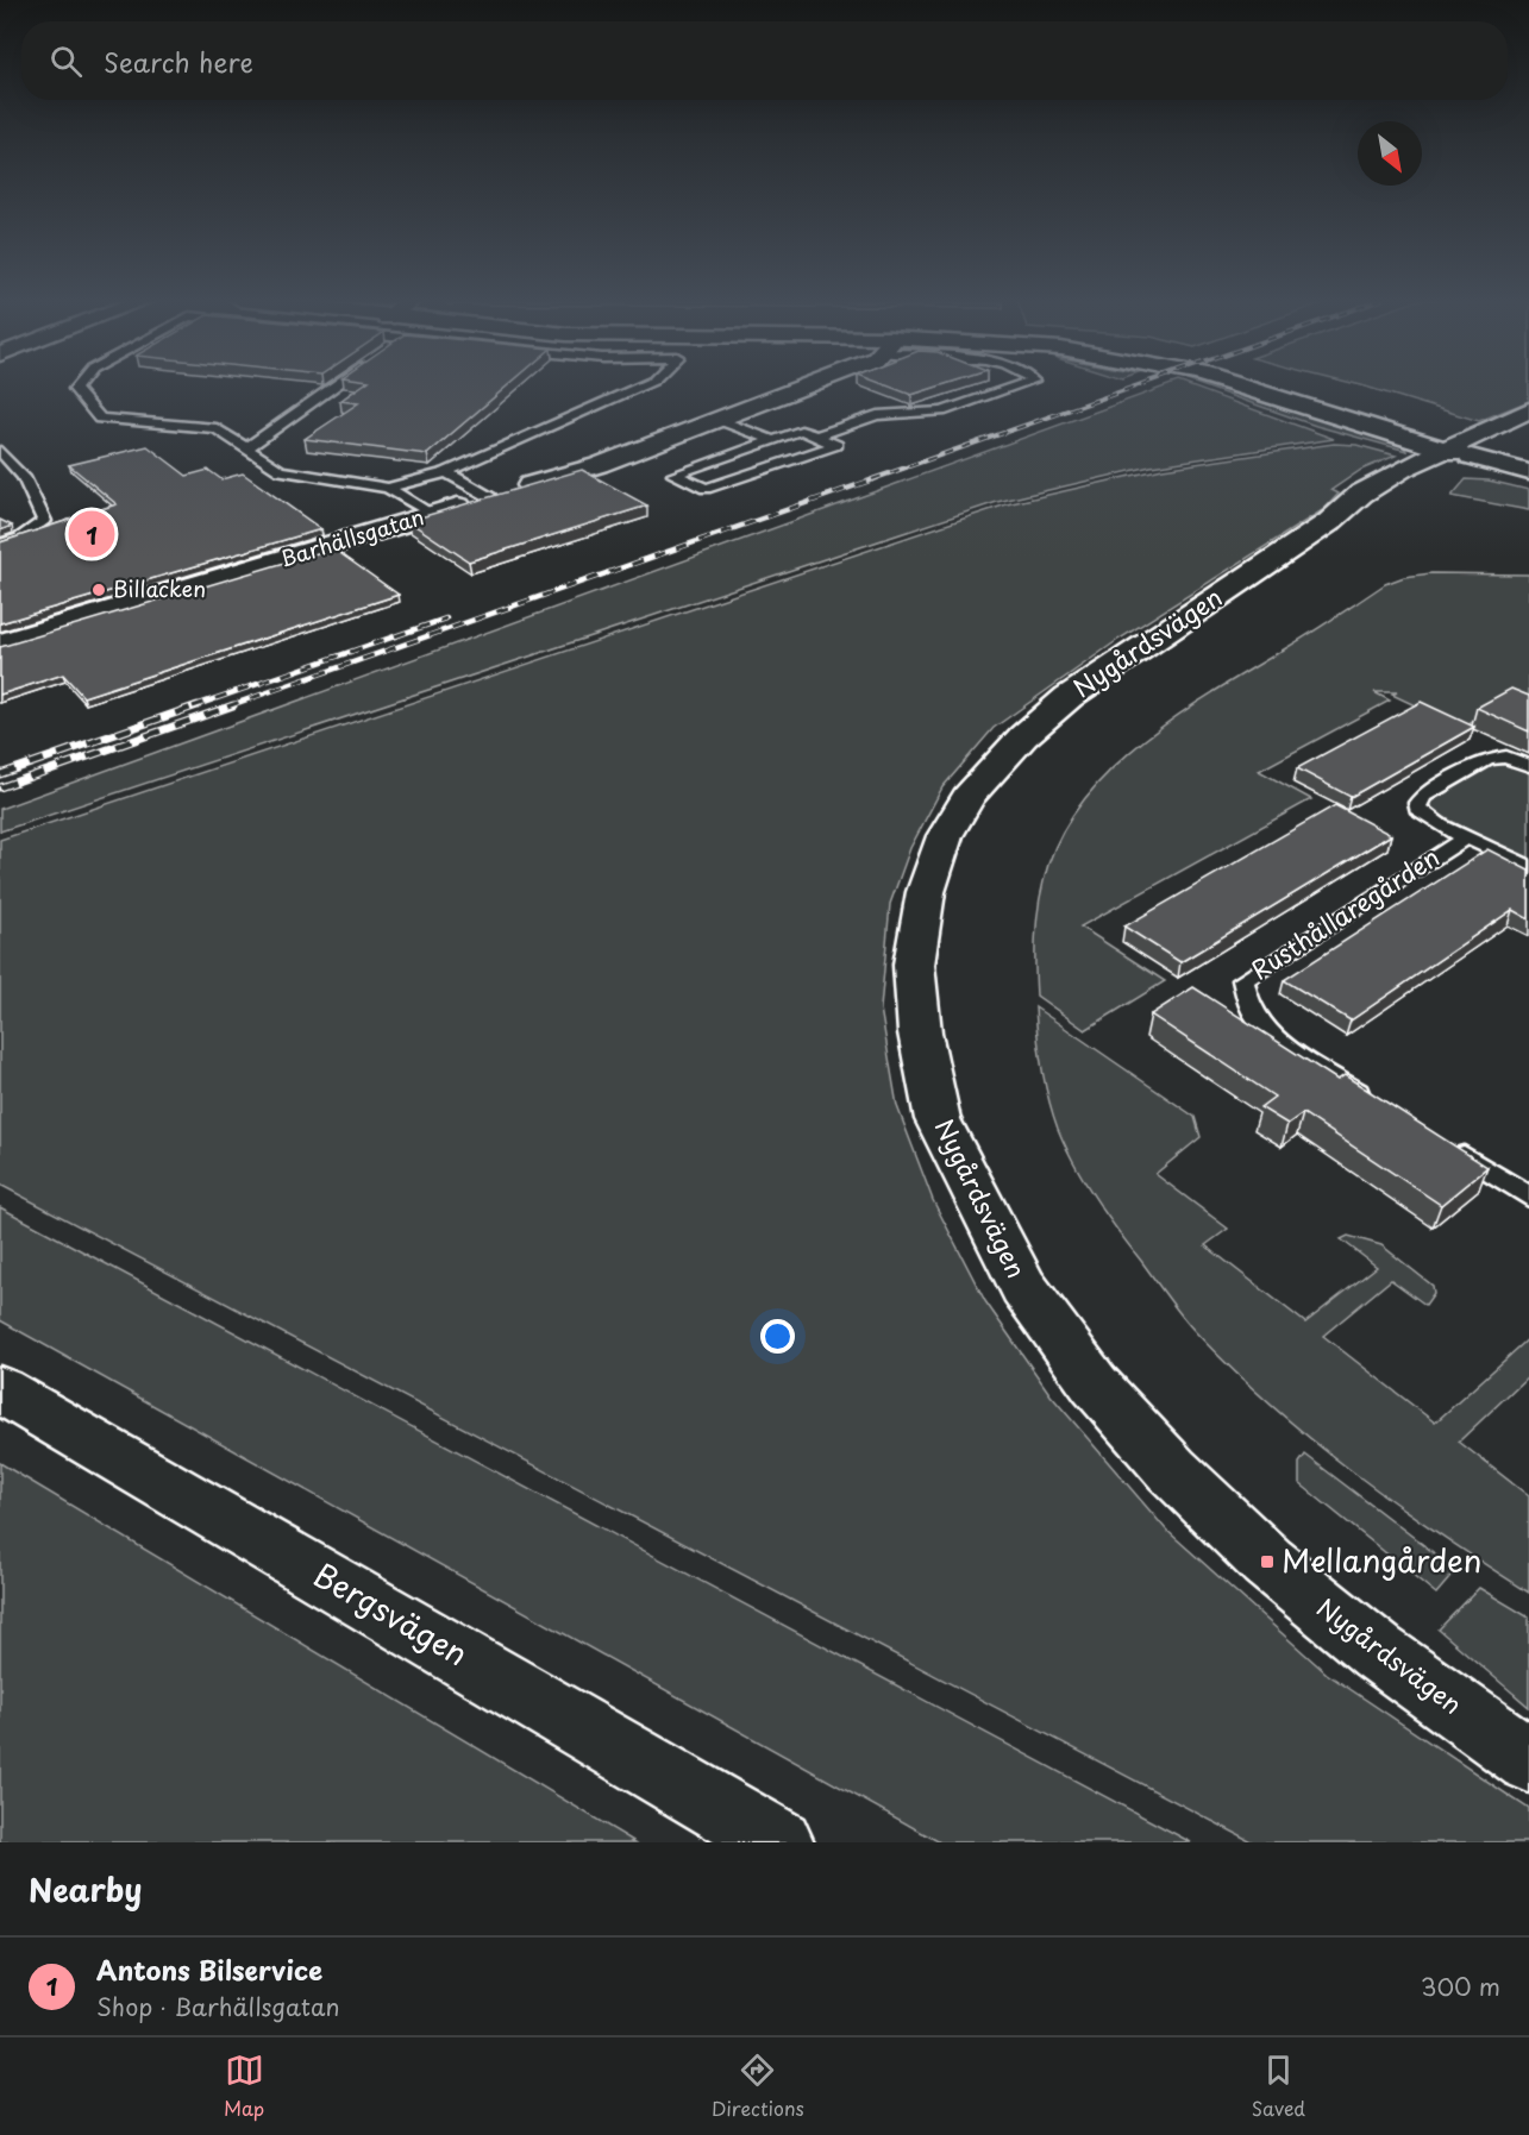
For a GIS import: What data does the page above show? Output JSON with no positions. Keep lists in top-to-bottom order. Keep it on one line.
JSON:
{"streets":{"street":["Barhällsgatan","Nygårdsvägen","Bergsvägen"],"lane":["Rusthållaregården"]},"places":{"other":["Billacken"],"transit":["Mellangården"]},"north":"bottom right","page":{"search":"Search here","pins":"1","heading":"Nearby","list":[{"mark":"1","name":"Antons Bilservice","note":"Shop · Barhällsgatan","value":"300 m"}],"nav":["Map","Directions","Saved"]}}
